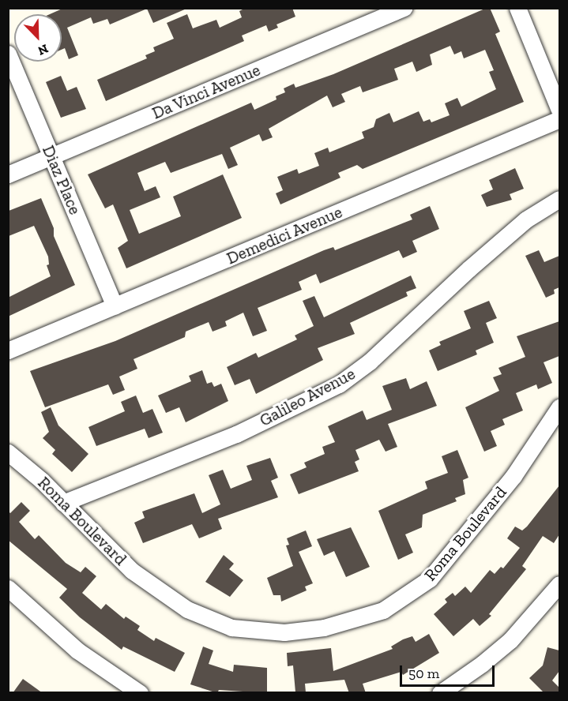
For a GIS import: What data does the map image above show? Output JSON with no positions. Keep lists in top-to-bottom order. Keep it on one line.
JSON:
{"streets":{"street":["Da Vinci Avenue","Diaz Place","Demedici Avenue","Galileo Avenue","Roma Boulevard"]},"crossings":[["Da Vinci Avenue","Diaz Place"],["Diaz Place","Demedici Avenue"],["Galileo Avenue","Roma Boulevard"]],"scale_bar":"50 m","north":"bottom right"}
